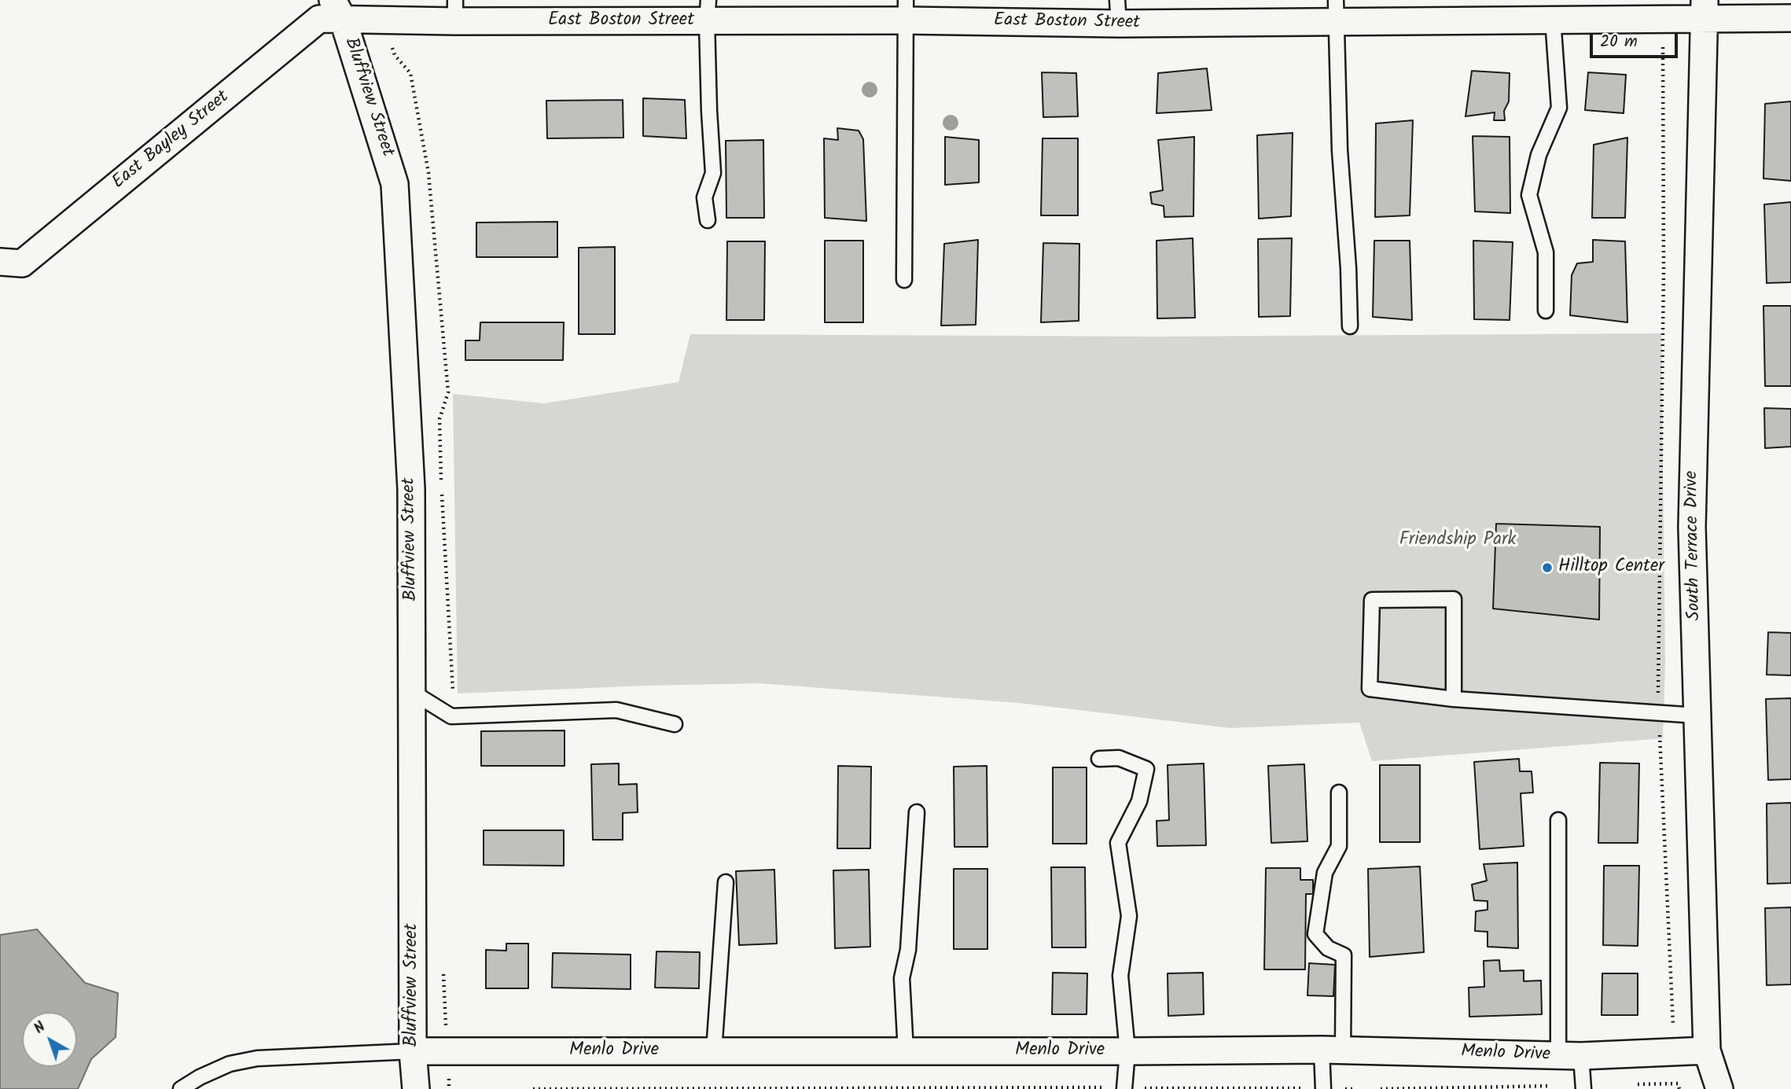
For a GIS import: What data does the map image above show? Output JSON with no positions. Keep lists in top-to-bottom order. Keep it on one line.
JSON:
{"streets":{"street":["East Boston Street","Bluffview Street","East Bayley Street","South Terrace Drive","Menlo Drive"]},"crossings":[["East Boston Street","Bluffview Street"],["East Boston Street","East Bayley Street"],["East Boston Street","South Terrace Drive"],["Bluffview Street","East Bayley Street"],["Bluffview Street","Menlo Drive"],["South Terrace Drive","Menlo Drive"]],"parks":["Friendship Park"],"places":["Hilltop Center"],"scale_bar":"20 m","north":"top left"}
